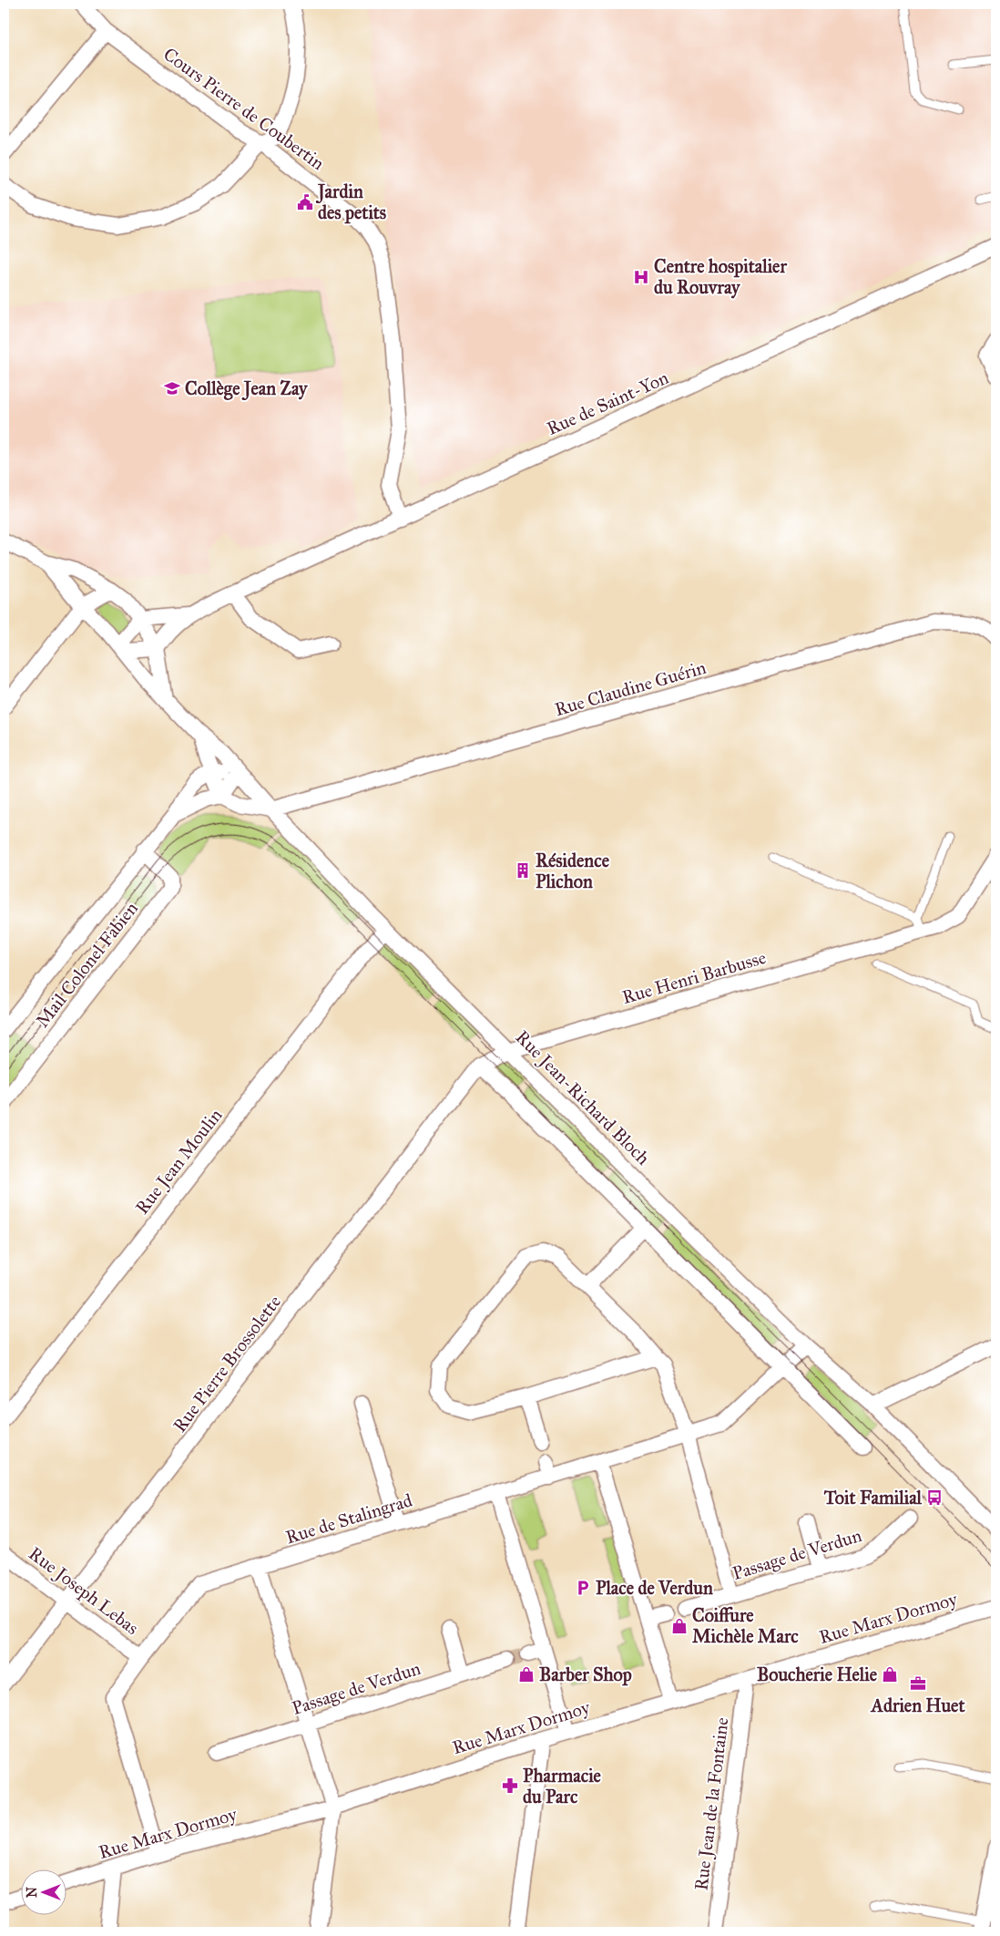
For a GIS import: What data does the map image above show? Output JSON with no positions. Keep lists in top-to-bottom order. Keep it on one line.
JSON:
{"streets":{"street":["Cours Pierre de Coubertin","Rue de Saint-Yon","Rue Claudine Guérin","Mail Colonel Fabien","Rue Henri Barbusse","Rue Jean-Richard Bloch","Rue Jean Moulin","Rue Pierre Brossolette","Rue de Stalingrad","Passage de Verdun","Rue Joseph Lebas","Rue Marx Dormoy","Rue Jean de la Fontaine"]},"crossings":[["Cours Pierre de Coubertin","Rue de Saint-Yon"],["Rue Claudine Guérin","Rue Jean-Richard Bloch"],["Rue Henri Barbusse","Rue Jean-Richard Bloch"],["Rue Henri Barbusse","Rue Pierre Brossolette"],["Rue Jean-Richard Bloch","Rue Jean Moulin"],["Rue Jean-Richard Bloch","Rue de Stalingrad"],["Rue Pierre Brossolette","Rue Joseph Lebas"],["Rue de Stalingrad","Rue Joseph Lebas"],["Rue de Stalingrad","Rue Marx Dormoy"],["Rue Marx Dormoy","Rue Jean de la Fontaine"]],"places":{"public building":["Jardin des petits"],"hospital":["Centre hospitalier du Rouvray"],"school or university":["Collège Jean Zay"],"building":["Résidence Plichon"],"bus stop":["Toit Familial"],"parking":["Place de Verdun"],"shop":["Coiffure Michèle Marc","Barber Shop","Boucherie Helie"],"office":["Adrien Huet"],"pharmacy":["Pharmacie du Parc"]},"north":"left"}
